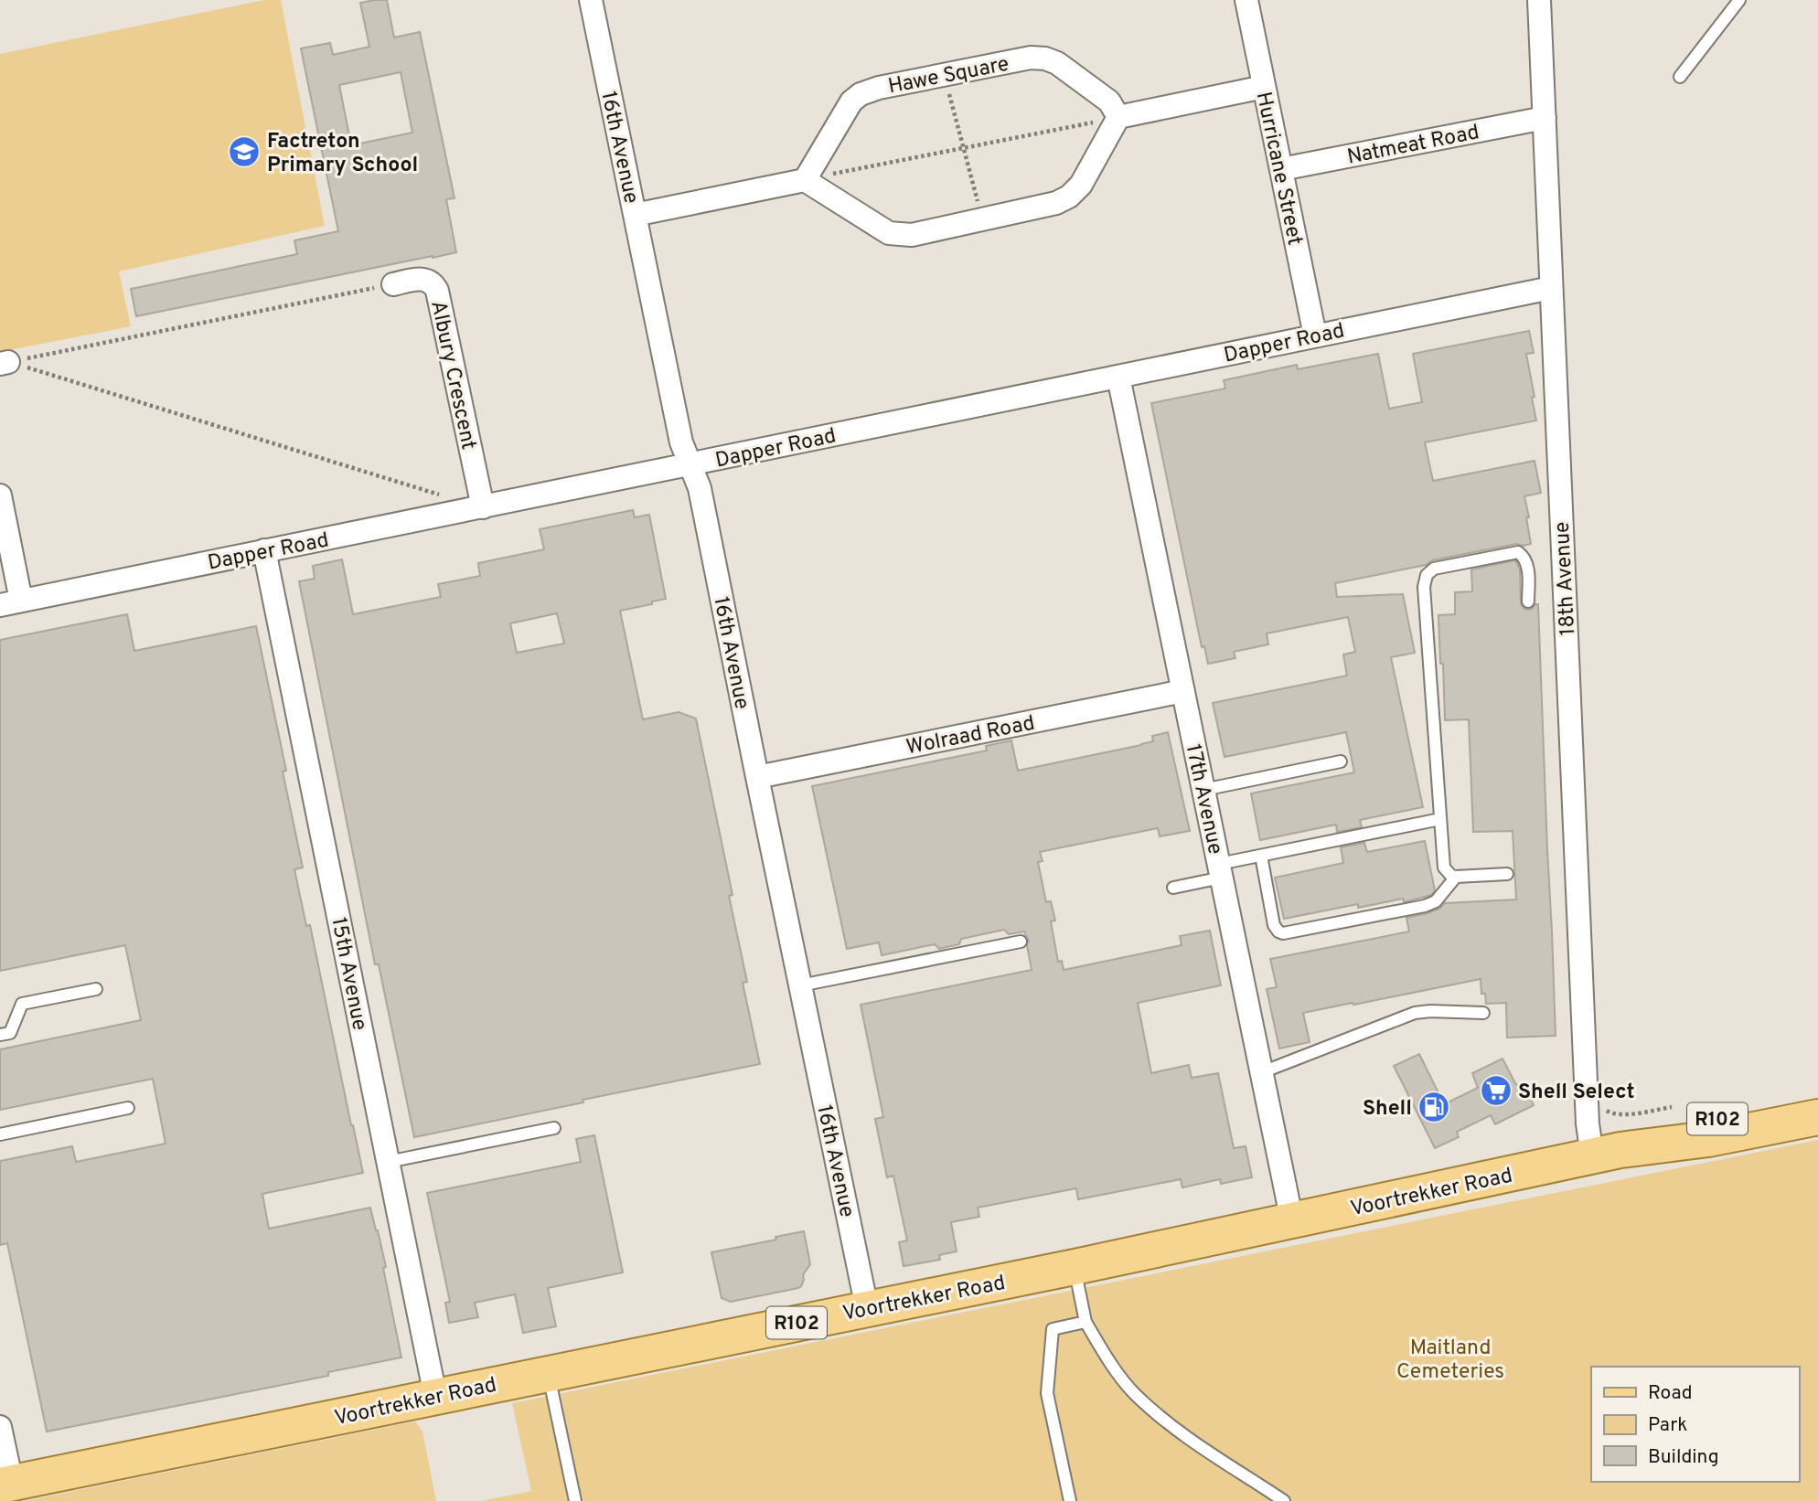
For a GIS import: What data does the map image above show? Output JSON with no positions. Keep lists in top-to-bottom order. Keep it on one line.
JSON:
{"streets":{"main road":["R102","Voortrekker Road"],"street":["Hawe Square","Natmeat Road","16th Avenue","Hurricane Street","Dapper Road","Albury Crescent","18th Avenue","Wolraad Road","17th Avenue","15th Avenue"]},"crossings":[["Natmeat Road","Hurricane Street"],["Natmeat Road","18th Avenue"],["16th Avenue","Dapper Road"],["16th Avenue","Wolraad Road"],["16th Avenue","Voortrekker Road"],["Hurricane Street","Dapper Road"],["Dapper Road","Albury Crescent"],["Dapper Road","18th Avenue"],["Dapper Road","17th Avenue"],["Dapper Road","15th Avenue"],["18th Avenue","Voortrekker Road"],["Wolraad Road","17th Avenue"],["17th Avenue","Voortrekker Road"],["15th Avenue","Voortrekker Road"]],"parks":["Maitland Cemeteries"],"places":{"school or university":["Factreton Primary School"],"supermarket":["Shell Select"],"fuel station":["Shell"]},"legend":["Road","Park","Building"]}
